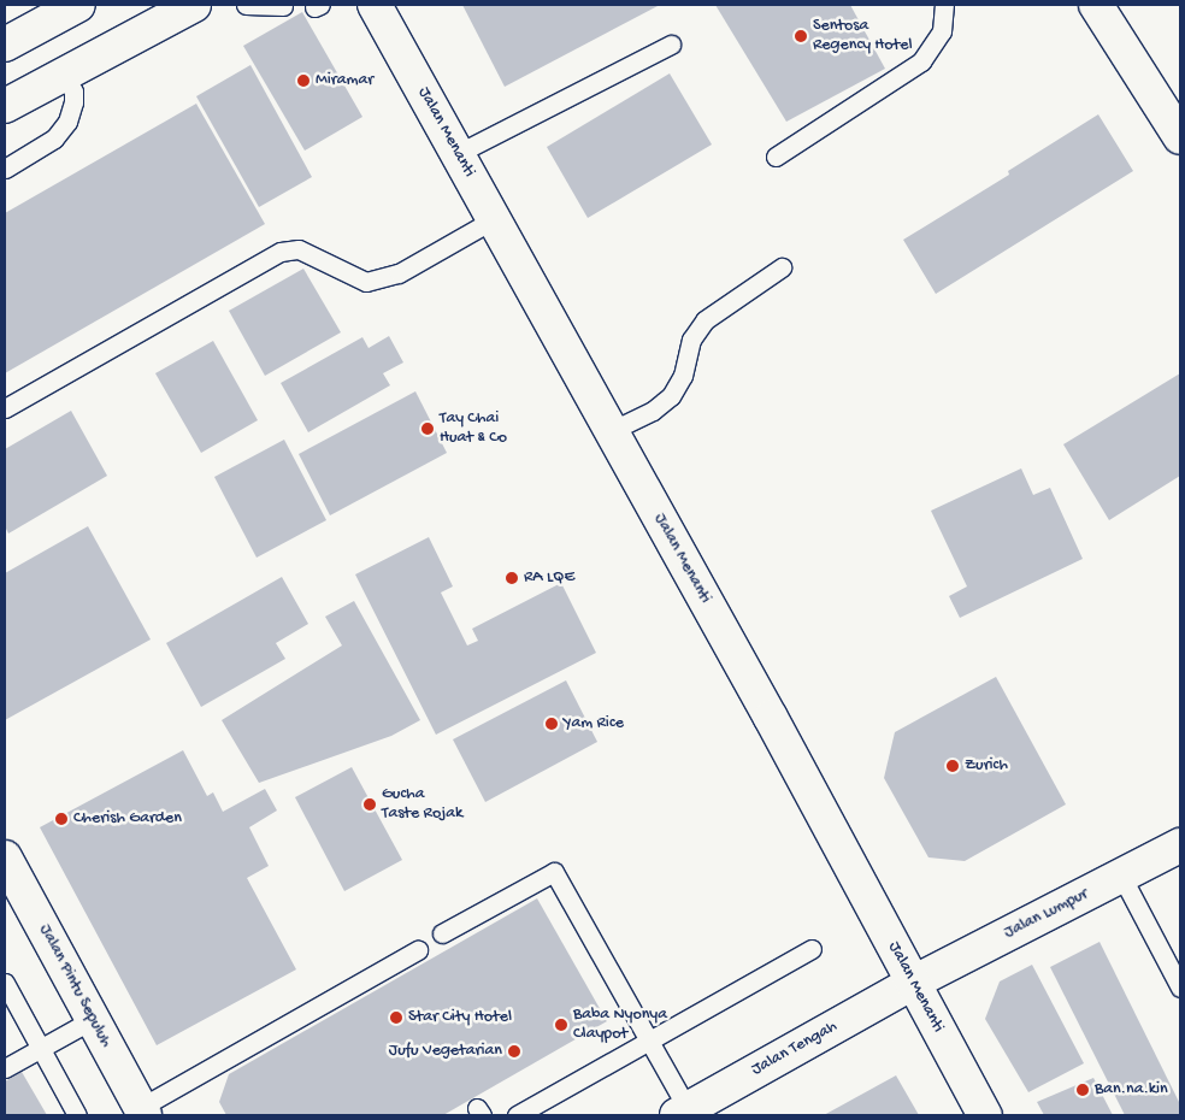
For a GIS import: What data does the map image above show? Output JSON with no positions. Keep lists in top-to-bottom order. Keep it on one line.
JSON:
{"streets":{"street":["Jalan Menanti","Jalan Lumpur","Jalan Pintu Sepuluh","Jalan Tengah"]},"crossings":[["Jalan Menanti","Jalan Lumpur"],["Jalan Menanti","Jalan Tengah"],["Jalan Lumpur","Jalan Tengah"]],"places":["Sentosa Regency Hotel","Miramar","Tay Chai Huat & Co","RA LQE","Yam Rice","Zurich","Gucha Taste Rojak","Cherish Garden","Star City Hotel","Baba Nyonya Claypot","Jufu Vegetarian","Ban.na.kin"]}
